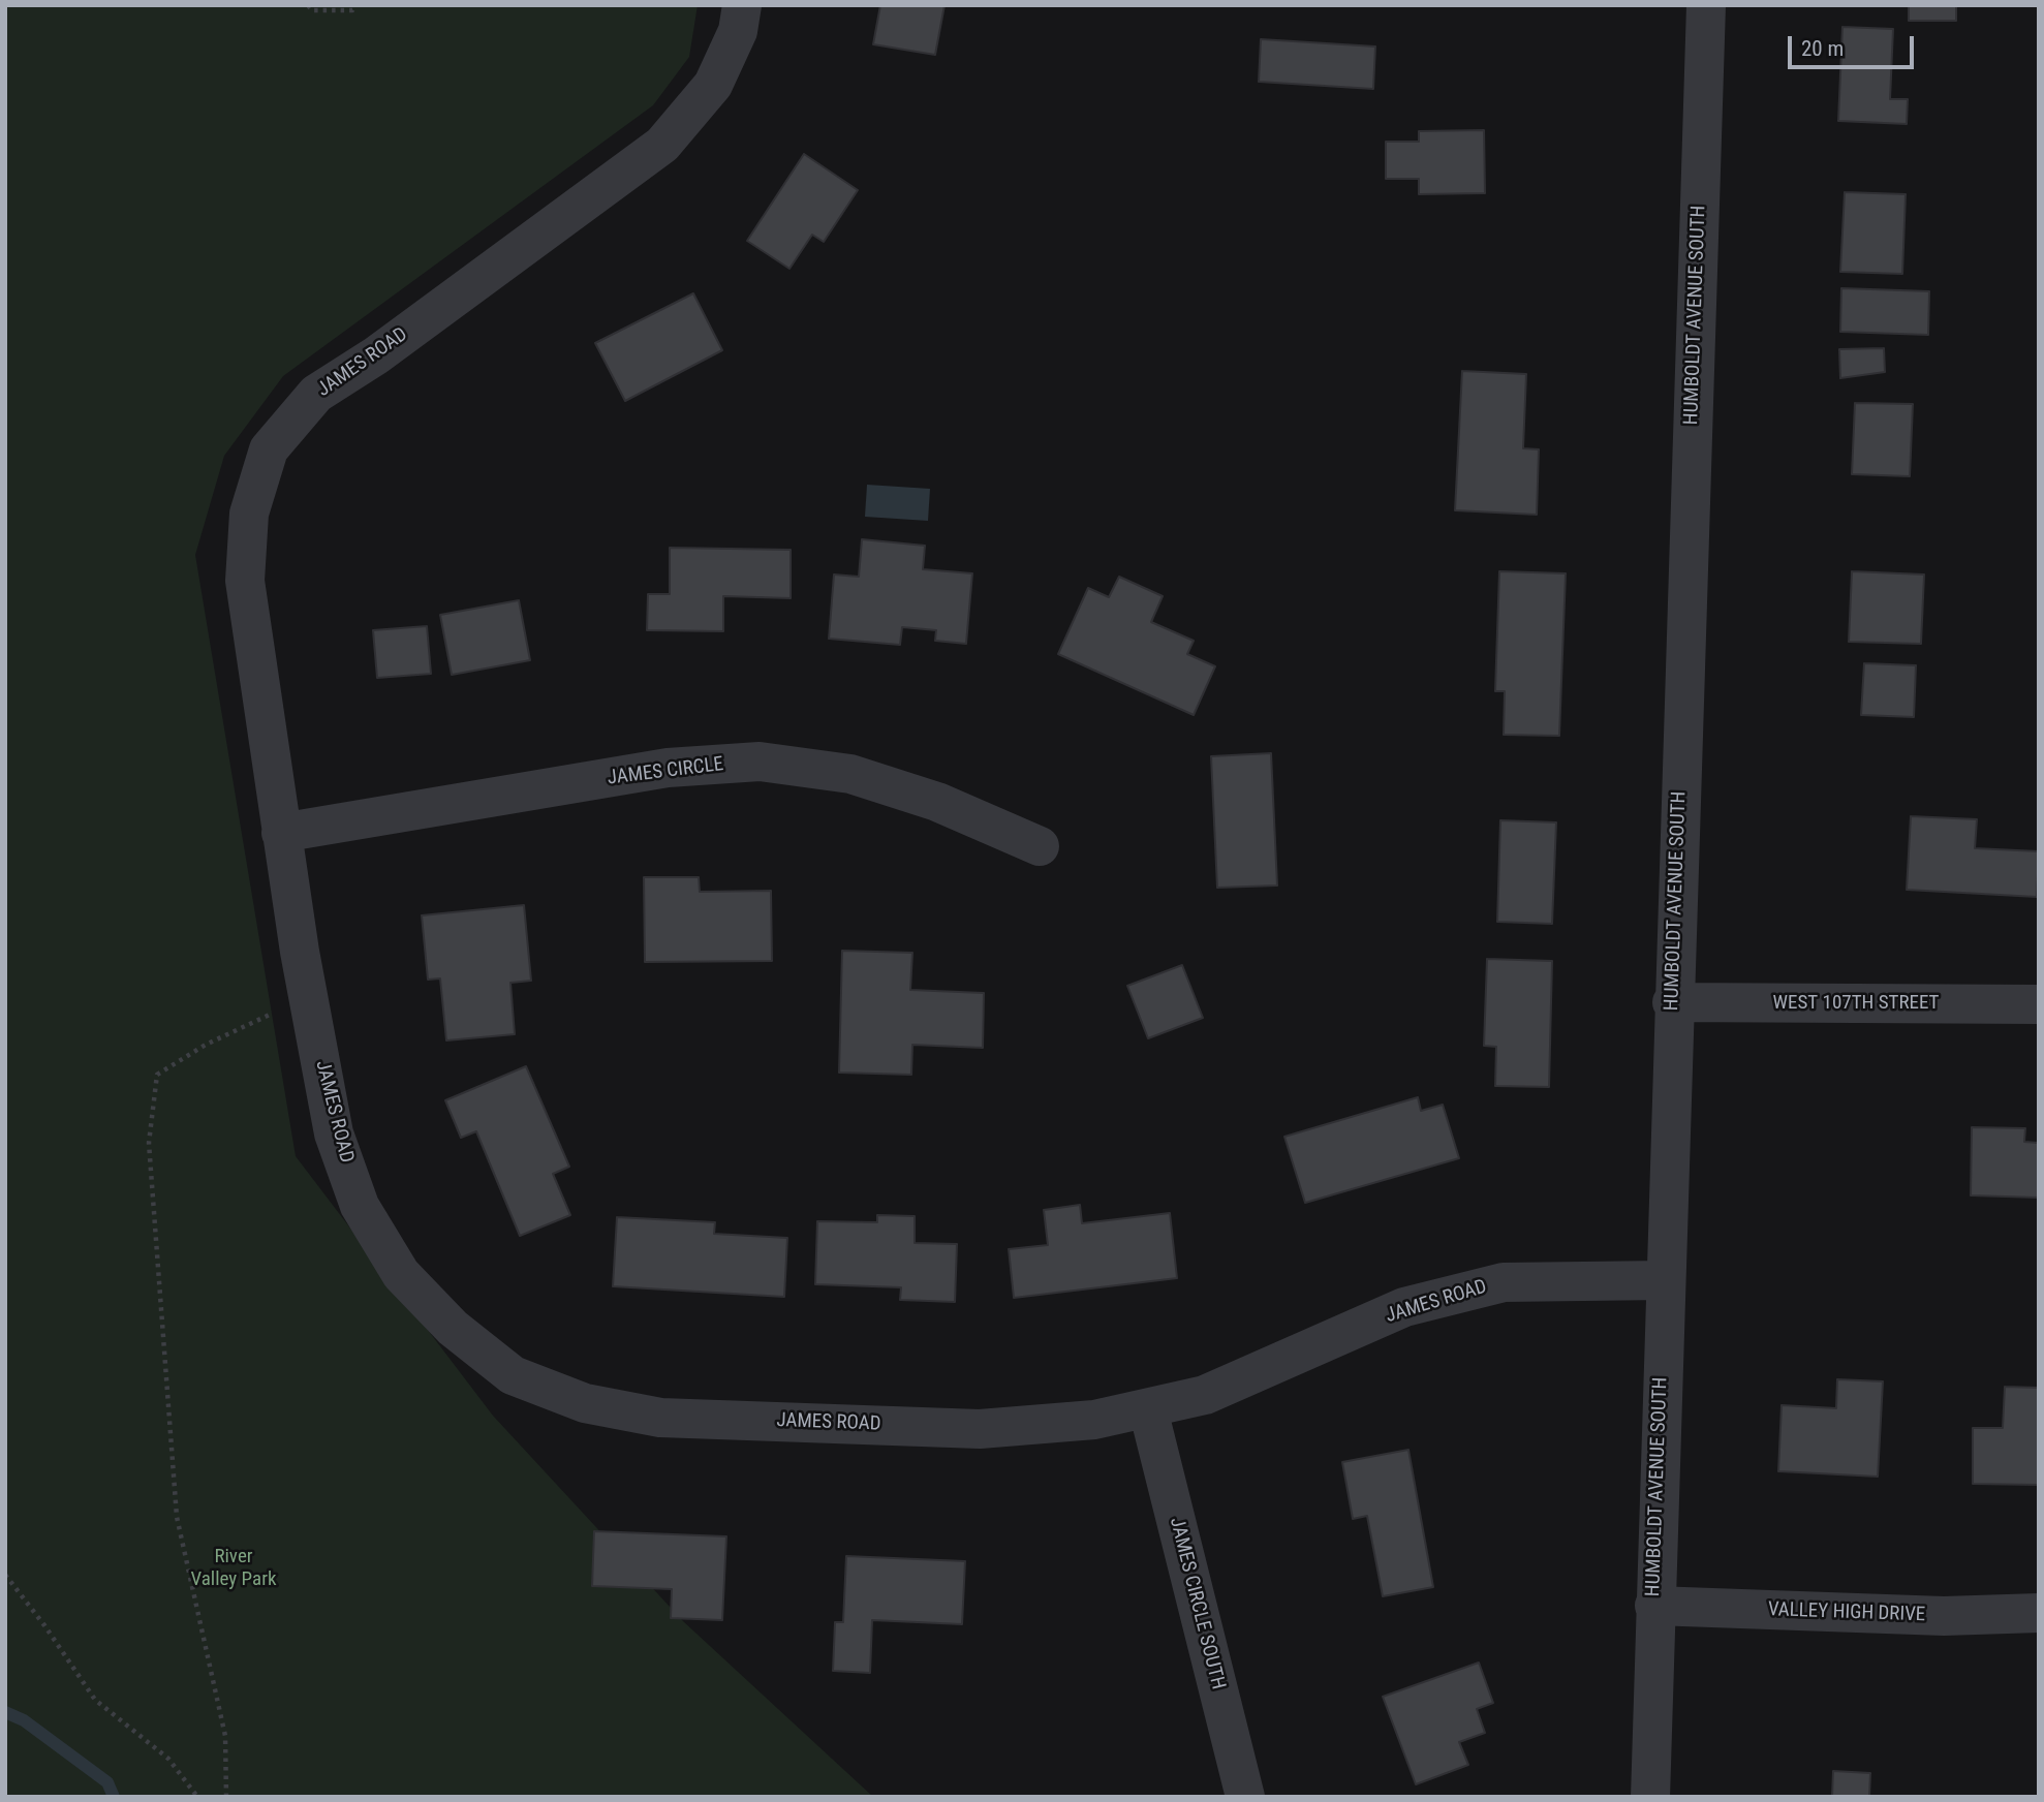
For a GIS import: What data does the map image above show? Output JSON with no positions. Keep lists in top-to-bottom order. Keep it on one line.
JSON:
{"streets":{"street":["HUMBOLDT AVENUE SOUTH","JAMES ROAD","JAMES CIRCLE","WEST 107TH STREET","JAMES CIRCLE SOUTH","VALLEY HIGH DRIVE"]},"crossings":[["HUMBOLDT AVENUE SOUTH","JAMES ROAD"],["HUMBOLDT AVENUE SOUTH","WEST 107TH STREET"],["HUMBOLDT AVENUE SOUTH","VALLEY HIGH DRIVE"],["JAMES ROAD","JAMES CIRCLE"],["JAMES ROAD","JAMES CIRCLE SOUTH"]],"parks":["River Valley Park"],"scale_bar":"20 m"}
